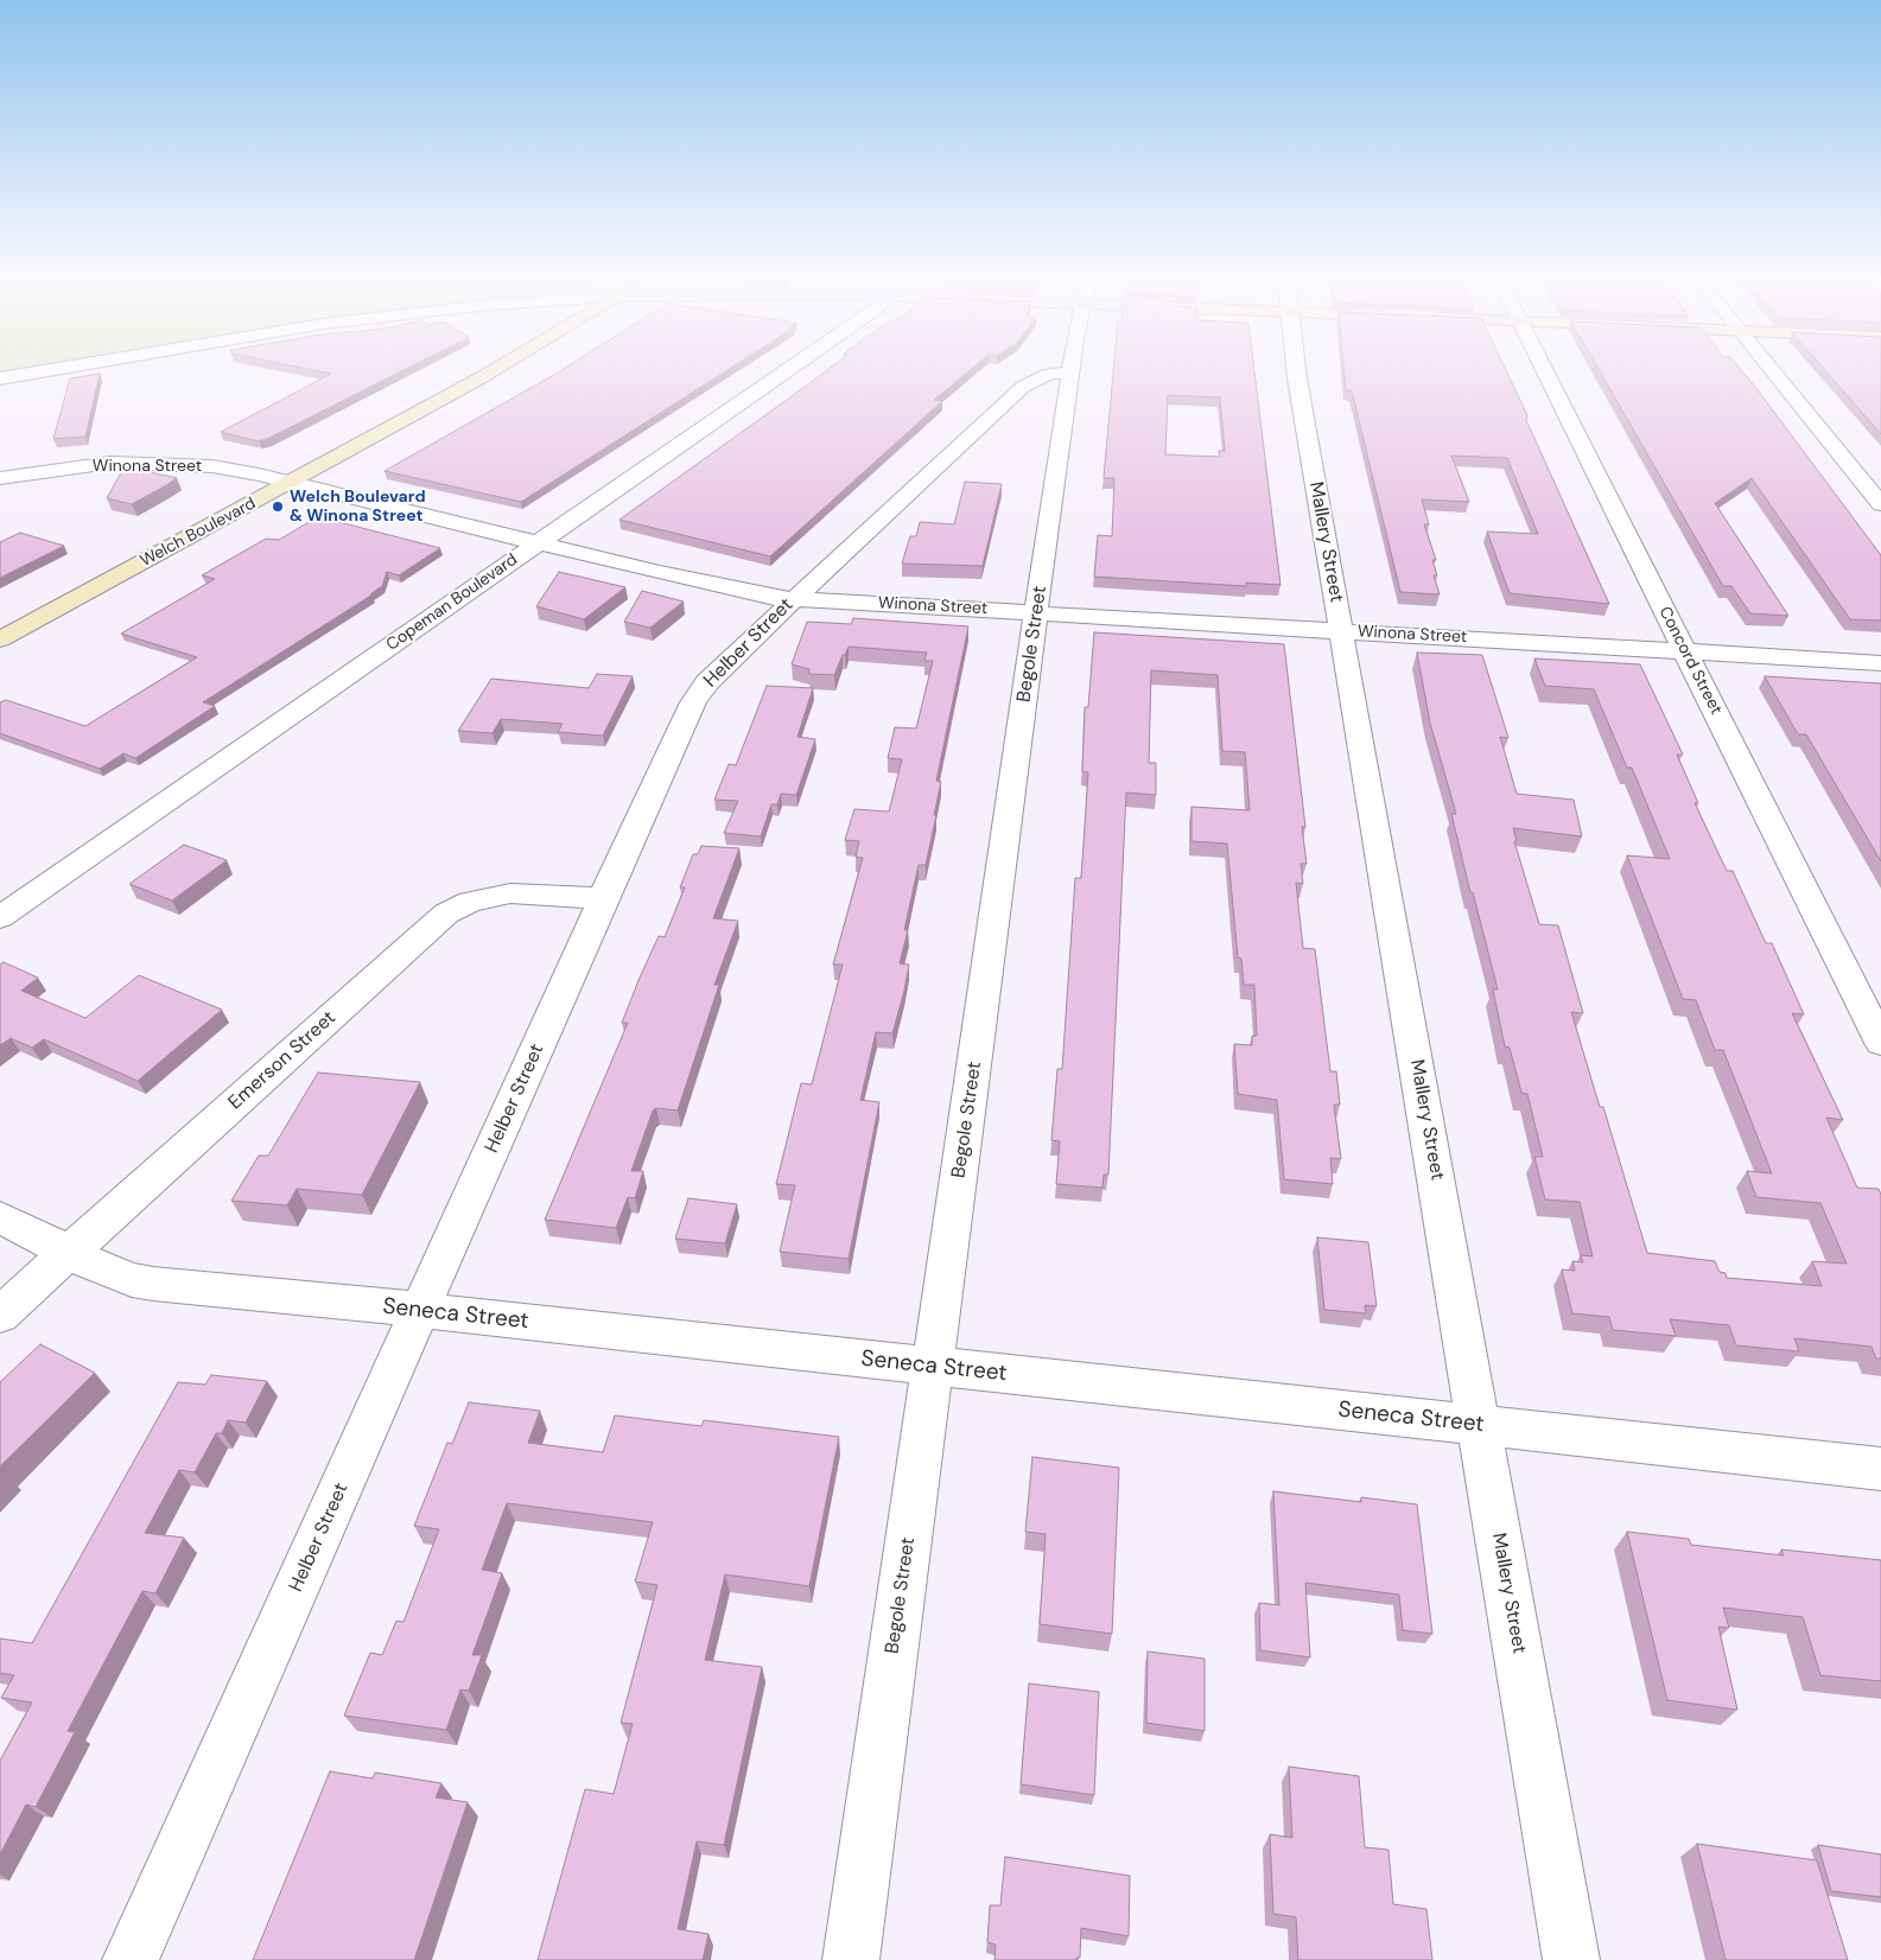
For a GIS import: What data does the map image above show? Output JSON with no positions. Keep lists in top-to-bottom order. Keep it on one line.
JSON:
{"streets":{"main road":["Welch Boulevard"],"street":["Winona Street","Mallery Street","Copeman Boulevard","Helber Street","Begole Street","Concord Street","Emerson Street","Seneca Street"]},"crossings":[["Winona Street","Welch Boulevard"],["Winona Street","Mallery Street"],["Winona Street","Copeman Boulevard"],["Winona Street","Helber Street"],["Winona Street","Begole Street"],["Winona Street","Concord Street"],["Mallery Street","Seneca Street"],["Helber Street","Begole Street"],["Helber Street","Emerson Street"],["Helber Street","Seneca Street"],["Begole Street","Seneca Street"],["Emerson Street","Seneca Street"]],"places":["Welch Boulevard & Winona Street"]}
